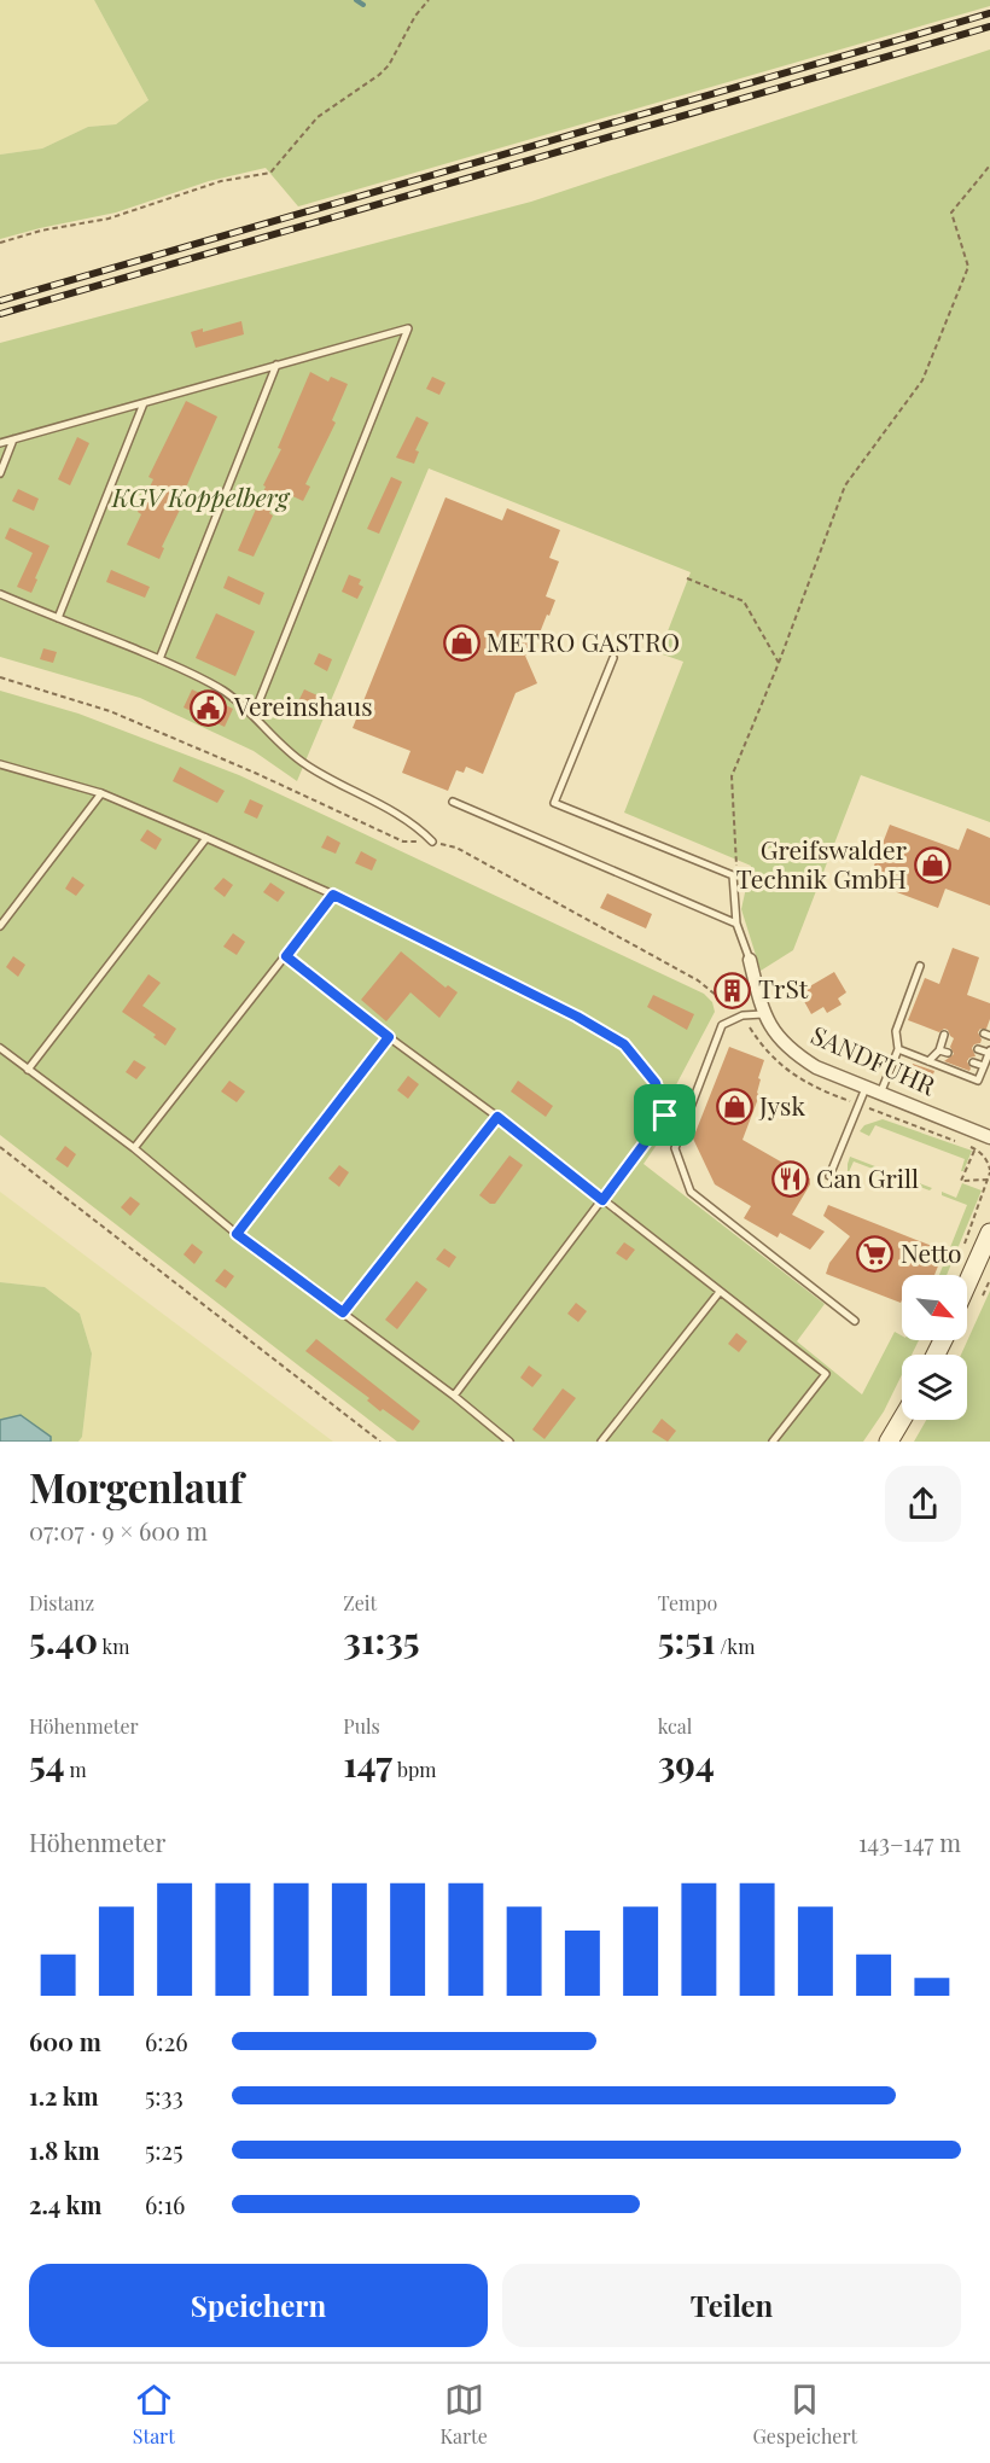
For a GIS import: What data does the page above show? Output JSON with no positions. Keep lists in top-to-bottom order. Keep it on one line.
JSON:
{"streets":{"street":["SANDFUHR"]},"parks":["KGV Koppelberg"],"places":{"shop":["METRO GASTRO","Greifswalder Technik GmbH","Jysk"],"public building":["Vereinshaus"],"building":["TrSt"],"restaurant":["Can Grill"],"supermarket":["Netto"]},"north":"bottom right","page":{"heading":["Morgenlauf","07:07 · 9 × 600 m"],"stats":[["Distanz","5.40 km"],["Zeit","31:35"],["Tempo","5:51 /km"],["Höhenmeter","54 m"],["Puls","147 bpm"],["kcal","394"]],"chart":["Höhenmeter","143–147 m"],"list":[{"name":"600 m","note":"6:26"},{"name":"1.2 km","note":"5:33"},{"name":"1.8 km","note":"5:25"},{"name":"2.4 km","note":"6:16"}],"buttons":["Speichern","Teilen"],"tabs":["Start","Karte","Gespeichert"]}}
